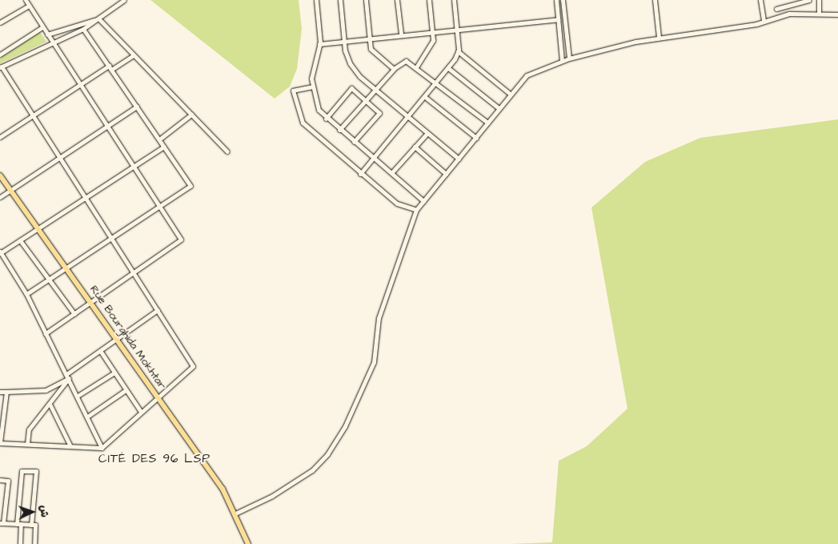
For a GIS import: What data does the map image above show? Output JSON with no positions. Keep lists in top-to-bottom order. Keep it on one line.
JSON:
{"streets":{"main road":["Rue Bourghida Mokhtar"]},"districts":["CITÉ DES 96 LSP"],"north":"right"}
